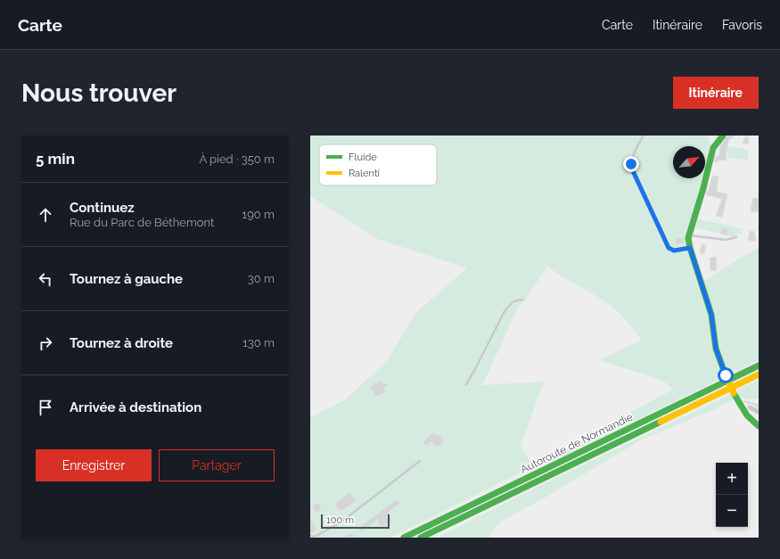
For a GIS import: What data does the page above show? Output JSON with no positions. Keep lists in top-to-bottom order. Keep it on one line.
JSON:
{"streets":{"main road":["Autoroute de Normandie"]},"legend":["Fluide","Ralenti"],"scale_bar":"100 m","north":"top right","page":{"header":"Carte","nav":["Carte","Itinéraire","Favoris"],"buttons":["Itinéraire",["Enregistrer","Partager"]],"title":"Nous trouver","heading":["5 min","À pied · 350 m"],"list":[["Continuez","Rue du Parc de Béthemont","190 m"],["Tournez à gauche","30 m"],["Tournez à droite","130 m"],"Arrivée à destination"],"map_buttons":["+","−"],"scale":"100 m"}}
